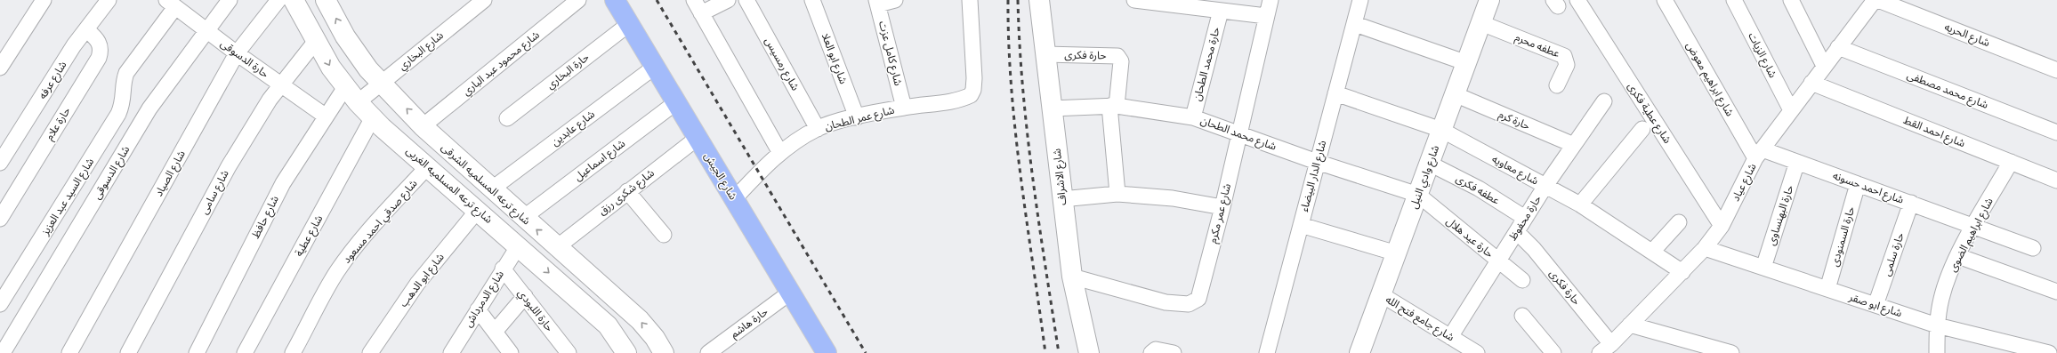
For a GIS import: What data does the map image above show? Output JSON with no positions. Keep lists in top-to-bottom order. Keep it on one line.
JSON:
{"streets":{"main road":["شارع الجيش"],"street":["شارع الحريه","عطفه محرم","شارع البخاري","شارع كامل عزت","حارة فكرى","شارع الزيات","حارة الدسوقى","شارع ابو العلا","شارع محمود عبد الباري","شارع رمسيس","حارة محمد الطحان","حارة البخاري","شارع ابراهيم معوض","شارع عرفه","شارع محمد مصطفى","شارع عطية فكرى","شارع عمر الطحان","حارة كرم","حارة علام","شارع عابدين","شارع احمد القط","شارع محمد الطحان","شارع اسماعيل","شارع معاويه","شارع الدسوقى","شارع الصياد","شارع الدار البيضاء","شارع الاشراف","شارع وادي النيل","شارع عياد","شارع ترعه المسلميه الشرقى","شارع ترعه المسلميه الغربى","شارع احمد حسونه","عطفه فكرى","شارع سامى","شارع شكرى رزق","شارع السيد عبد العزيز","شارع عمر مكرم","حارة البهنساوى","شارع حافظ","حارة محفوظ","شارع صدقي احمد مسعود","شارع ابراهيم الضوى","شارع عطية","حارة السمنودى","حارة عيد هلال","حارة سلمى","شارع ابو الدهب","شارع الدمرداش","شارع ابو صقر","حارة اللبودي","شارع جامع فتح الله","حارة هاشم"]},"crossings":[["شارع الحريه","شارع عياد"],["عطفه محرم","شارع وادي النيل"],["شارع البخاري","شارع ترعه المسلميه الشرقى"],["شارع البخاري","شارع ترعه المسلميه الغربى"],["شارع كامل عزت","شارع عمر الطحان"],["حارة فكرى","شارع محمد الطحان"],["حارة فكرى","شارع الاشراف"],["حارة فكرى","شارع عياد"],["حارة فكرى","حارة محفوظ"],["شارع الزيات","شارع عياد"],["حارة الدسوقى","شارع الدسوقى"],["حارة الدسوقى","شارع الصياد"],["حارة الدسوقى","شارع سامى"],["حارة الدسوقى","شارع السيد عبد العزيز"],["حارة الدسوقى","شارع حافظ"],["شارع ابو العلا","شارع عمر الطحان"],["شارع محمود عبد الباري","شارع ترعه المسلميه الشرقى"],["شارع رمسيس","شارع عمر الطحان"],["حارة محمد الطحان","شارع محمد الطحان"],["حارة البخاري","شارع الجيش"],["شارع ابراهيم معوض","شارع عياد"],["شارع ابراهيم معوض","شارع احمد حسونه"],["شارع عرفه","حارة علام"],["شارع محمد مصطفى","شارع عياد"],["شارع عطية فكرى","شارع عياد"],["شارع عمر الطحان","شارع الجيش"],["حارة كرم","شارع وادي النيل"],["حارة كرم","حارة محفوظ"],["شارع عابدين","شارع الجيش"],["شارع عابدين","شارع ترعه المسلميه الشرقى"],["شارع احمد القط","شارع عياد"],["شارع احمد القط","شارع ابراهيم الضوى"],["شارع محمد الطحان","شارع الدار البيضاء"],["شارع محمد الطحان","شارع الاشراف"],["شارع محمد الطحان","شارع وادي النيل"],["شارع محمد الطحان","شارع عمر مكرم"],["شارع محمد الطحان","حارة عيد هلال"],["شارع اسماعيل","شارع الجيش"],["شارع اسماعيل","شارع ترعه المسلميه الشرقى"],["شارع معاويه","شارع الدار البيضاء"],["شارع معاويه","شارع وادي النيل"],["شارع معاويه","شارع عياد"],["شارع معاويه","حارة محفوظ"],["شارع الجيش","شارع شكرى رزق"],["شارع الجيش","حارة هاشم"],["شارع الاشراف","شارع عمر مكرم"],["شارع وادي النيل","عطفه فكرى"],["شارع وادي النيل","حارة عيد هلال"],["شارع وادي النيل","شارع جامع فتح الله"],["شارع عياد","شارع احمد حسونه"],["شارع عياد","شارع ابو صقر"],["شارع ترعه المسلميه الشرقى","شارع شكرى رزق"],["شارع ترعه المسلميه الغربى","شارع سامى"],["شارع ترعه المسلميه الغربى","شارع حافظ"],["شارع ترعه المسلميه الغربى","شارع صدقي احمد مسعود"],["شارع ترعه المسلميه الغربى","شارع عطية"],["شارع ترعه المسلميه الغربى","شارع ابو الدهب"],["شارع ترعه المسلميه الغربى","شارع الدمرداش"],["شارع احمد حسونه","حارة البهنساوى"],["شارع احمد حسونه","شارع ابراهيم الضوى"],["شارع احمد حسونه","حارة السمنودى"],["شارع احمد حسونه","حارة سلمى"],["عطفه فكرى","حارة محفوظ"],["حارة البهنساوى","شارع ابو صقر"],["حارة محفوظ","حارة عيد هلال"],["حارة محفوظ","شارع جامع فتح الله"],["شارع ابراهيم الضوى","شارع ابو صقر"],["حارة السمنودى","شارع ابو صقر"],["حارة سلمى","شارع ابو صقر"],["شارع الدمرداش","حارة اللبودي"]]}
